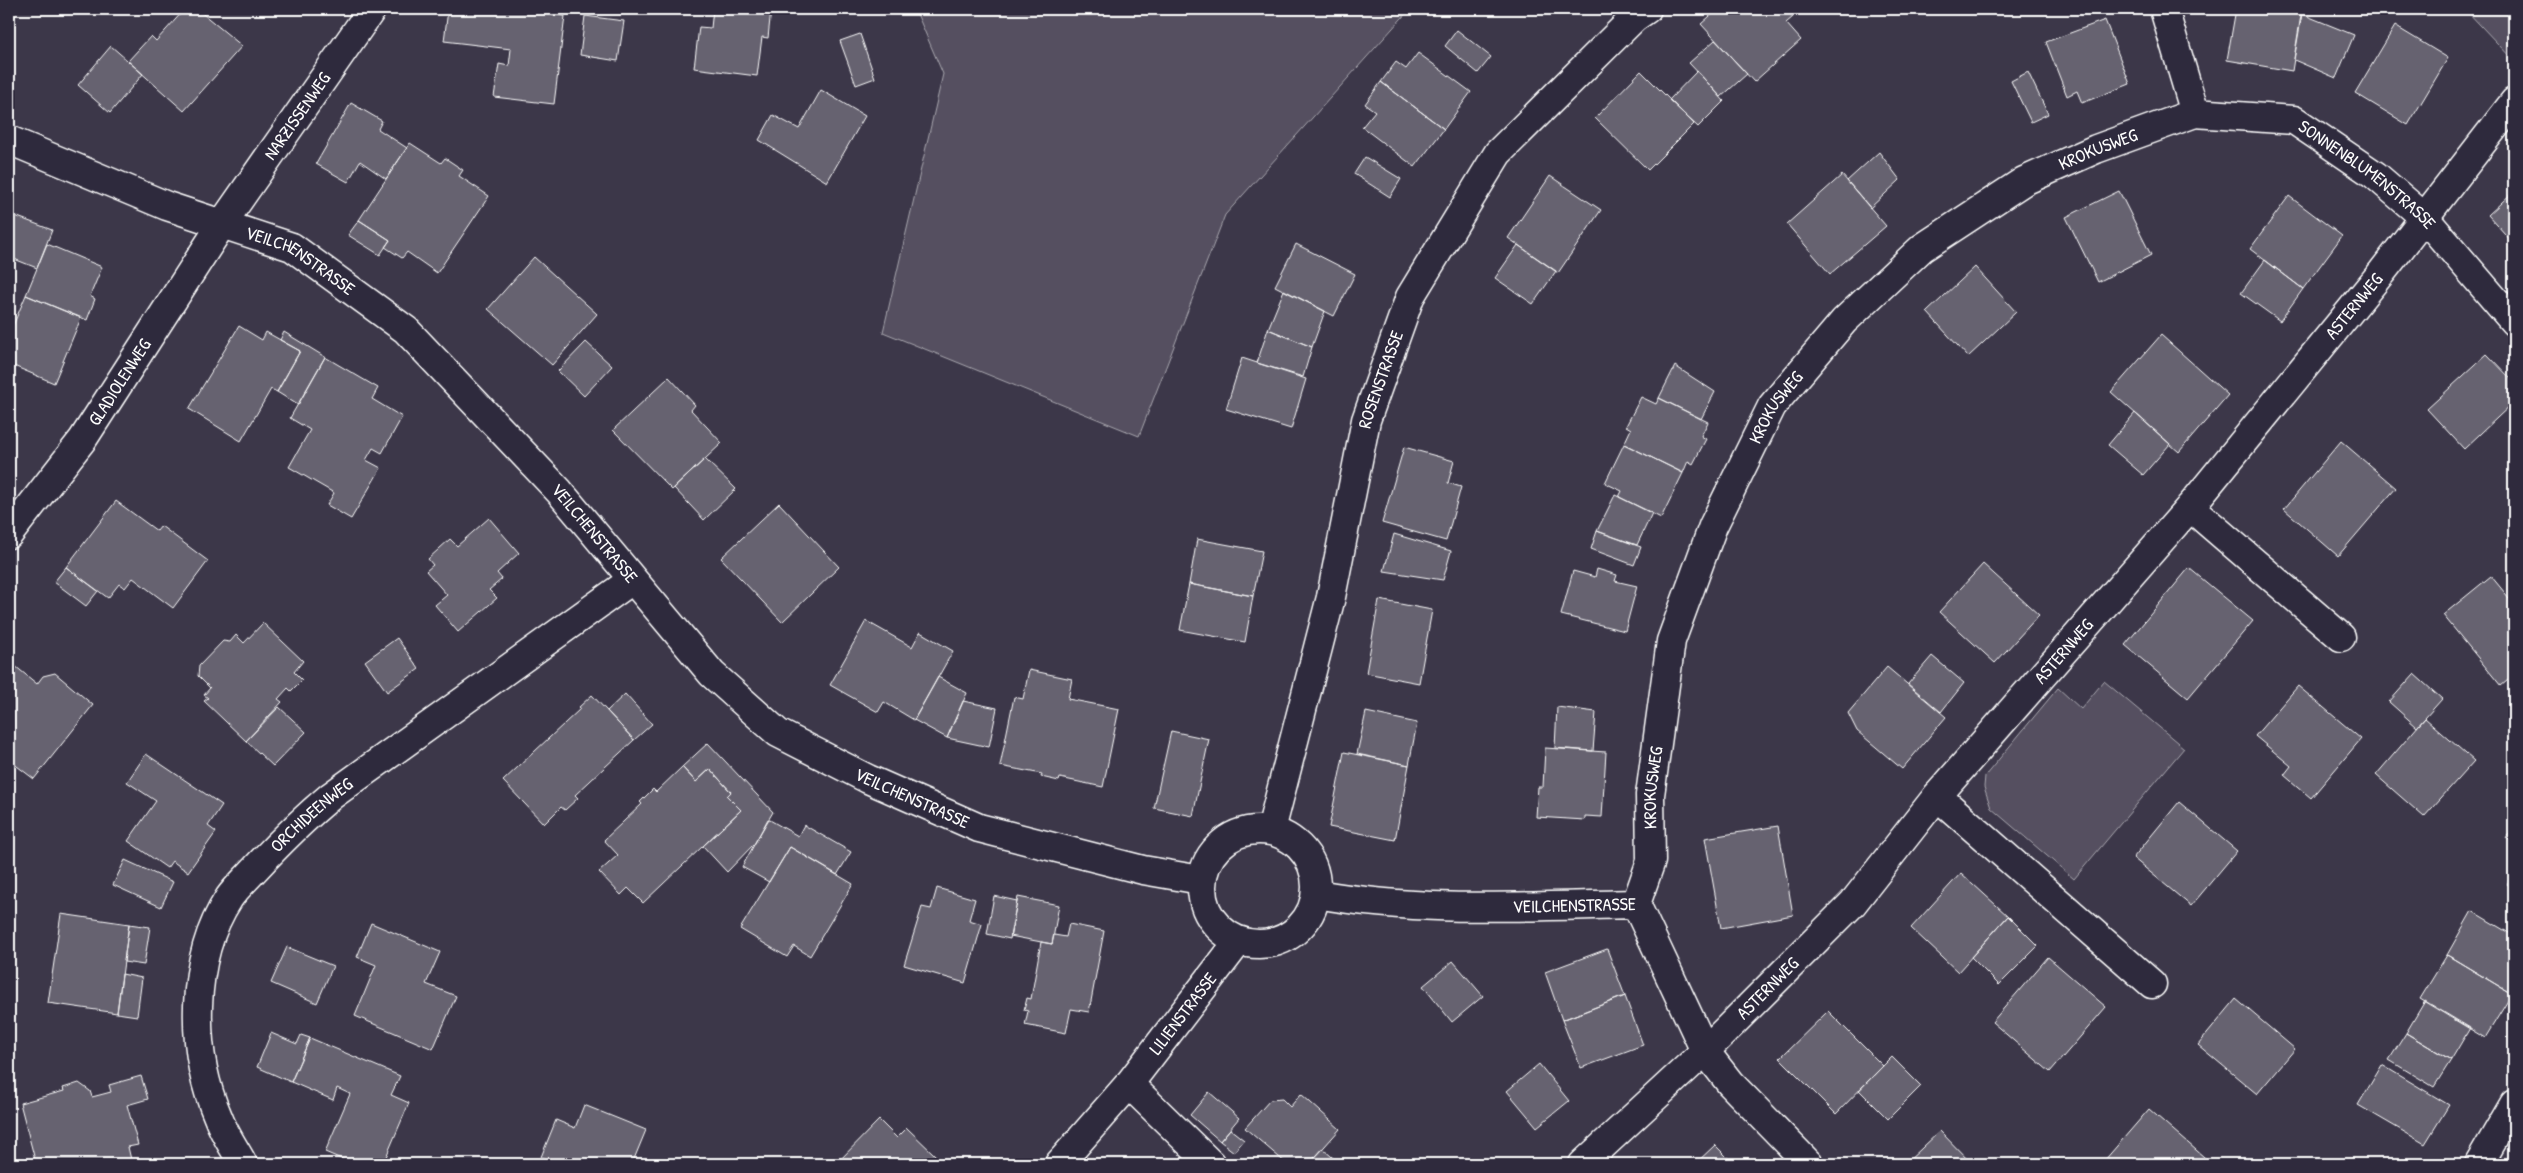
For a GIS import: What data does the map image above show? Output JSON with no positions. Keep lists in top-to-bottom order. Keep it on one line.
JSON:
{"streets":{"street":["NARZISSENWEG","KROKUSWEG","SONNENBLUMENSTRASSE","VEILCHENSTRASSE","ASTERNWEG","ROSENSTRASSE","GLADIOLENWEG","ORCHIDEENWEG","LILIENSTRASSE"]},"crossings":[["NARZISSENWEG","VEILCHENSTRASSE"],["NARZISSENWEG","GLADIOLENWEG"],["KROKUSWEG","SONNENBLUMENSTRASSE"],["KROKUSWEG","VEILCHENSTRASSE"],["SONNENBLUMENSTRASSE","ASTERNWEG"],["VEILCHENSTRASSE","ASTERNWEG"],["VEILCHENSTRASSE","ROSENSTRASSE"],["VEILCHENSTRASSE","GLADIOLENWEG"],["VEILCHENSTRASSE","ORCHIDEENWEG"],["VEILCHENSTRASSE","LILIENSTRASSE"],["ROSENSTRASSE","LILIENSTRASSE"]]}
